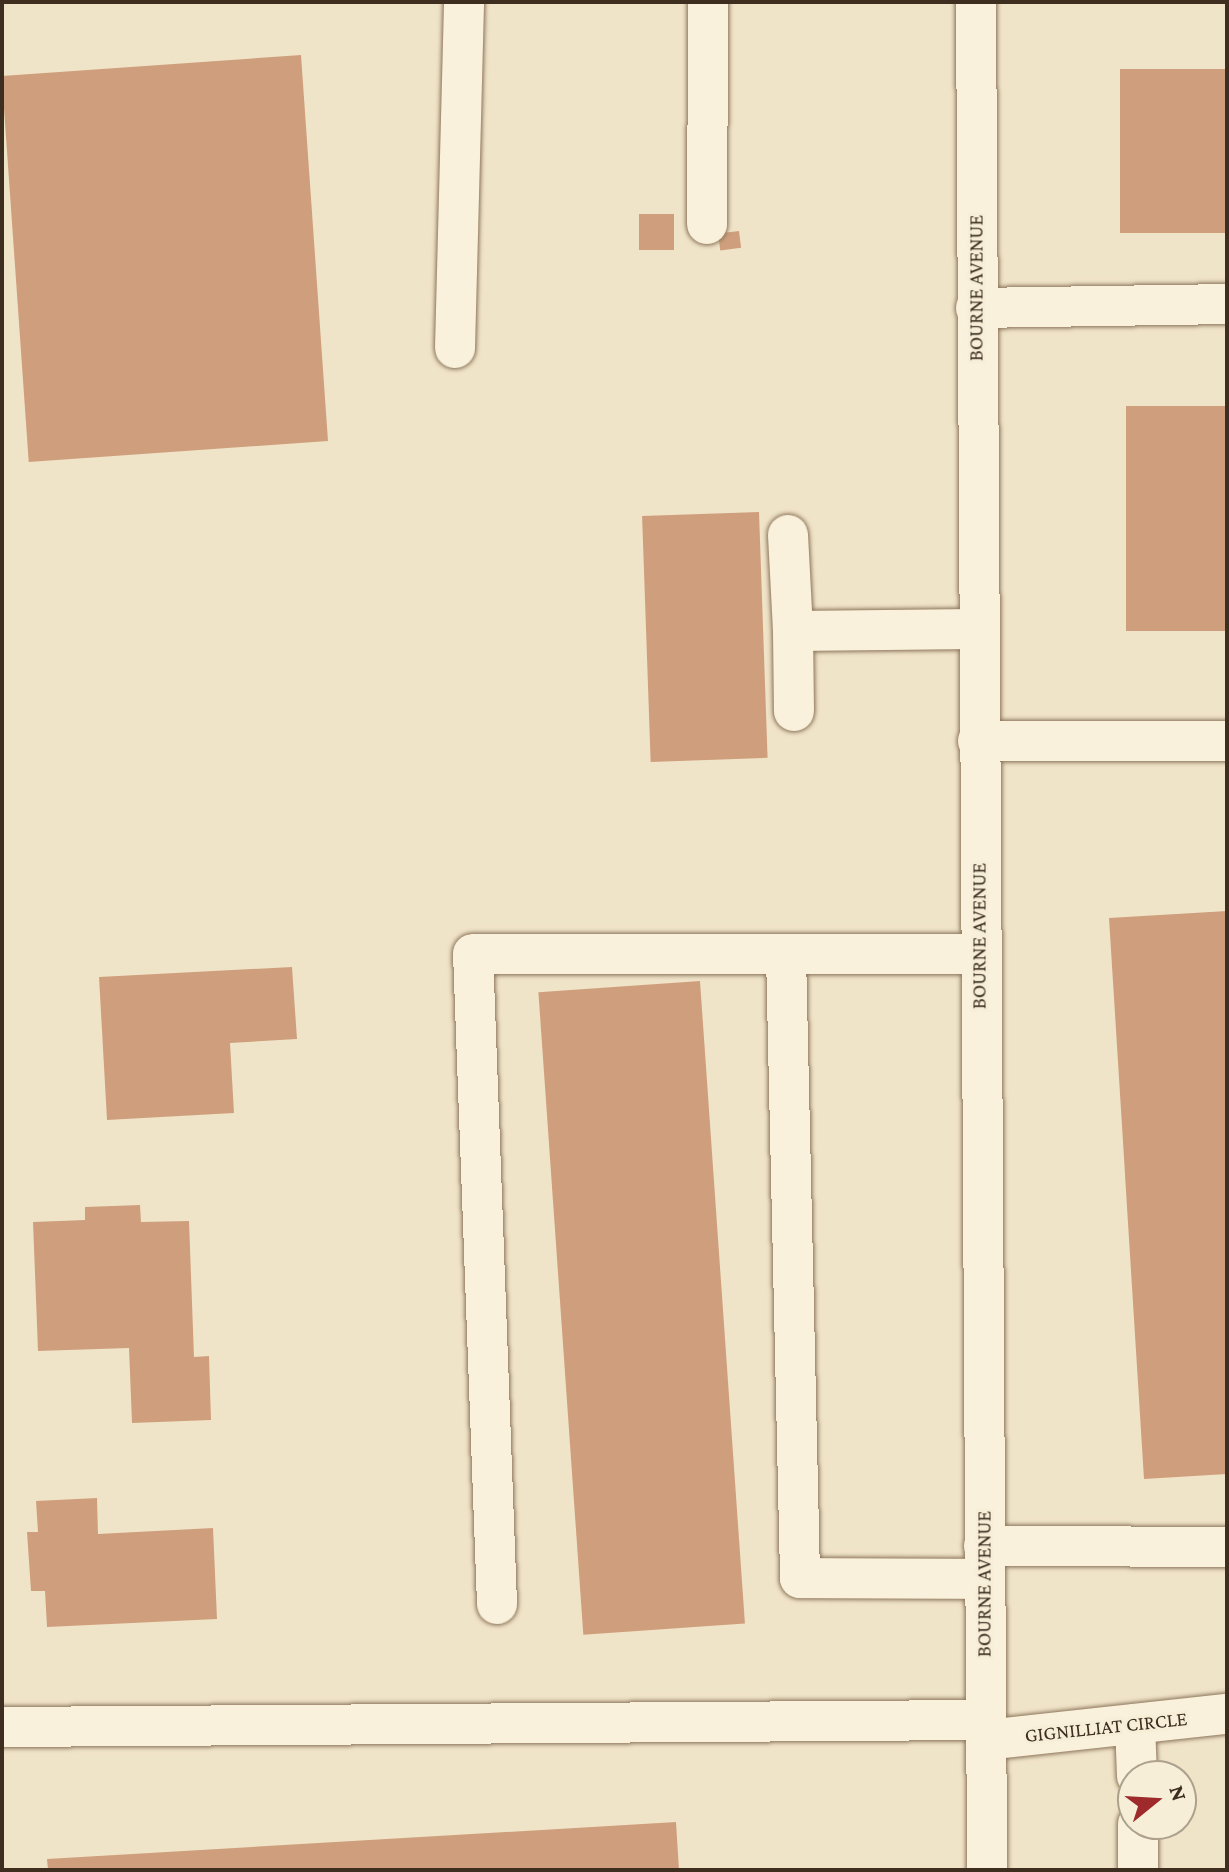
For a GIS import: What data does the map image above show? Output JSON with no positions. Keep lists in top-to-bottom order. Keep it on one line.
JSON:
{"streets":{"street":["BOURNE AVENUE","GIGNILLIAT CIRCLE"]},"crossings":[["BOURNE AVENUE","GIGNILLIAT CIRCLE"]],"north":"right"}
